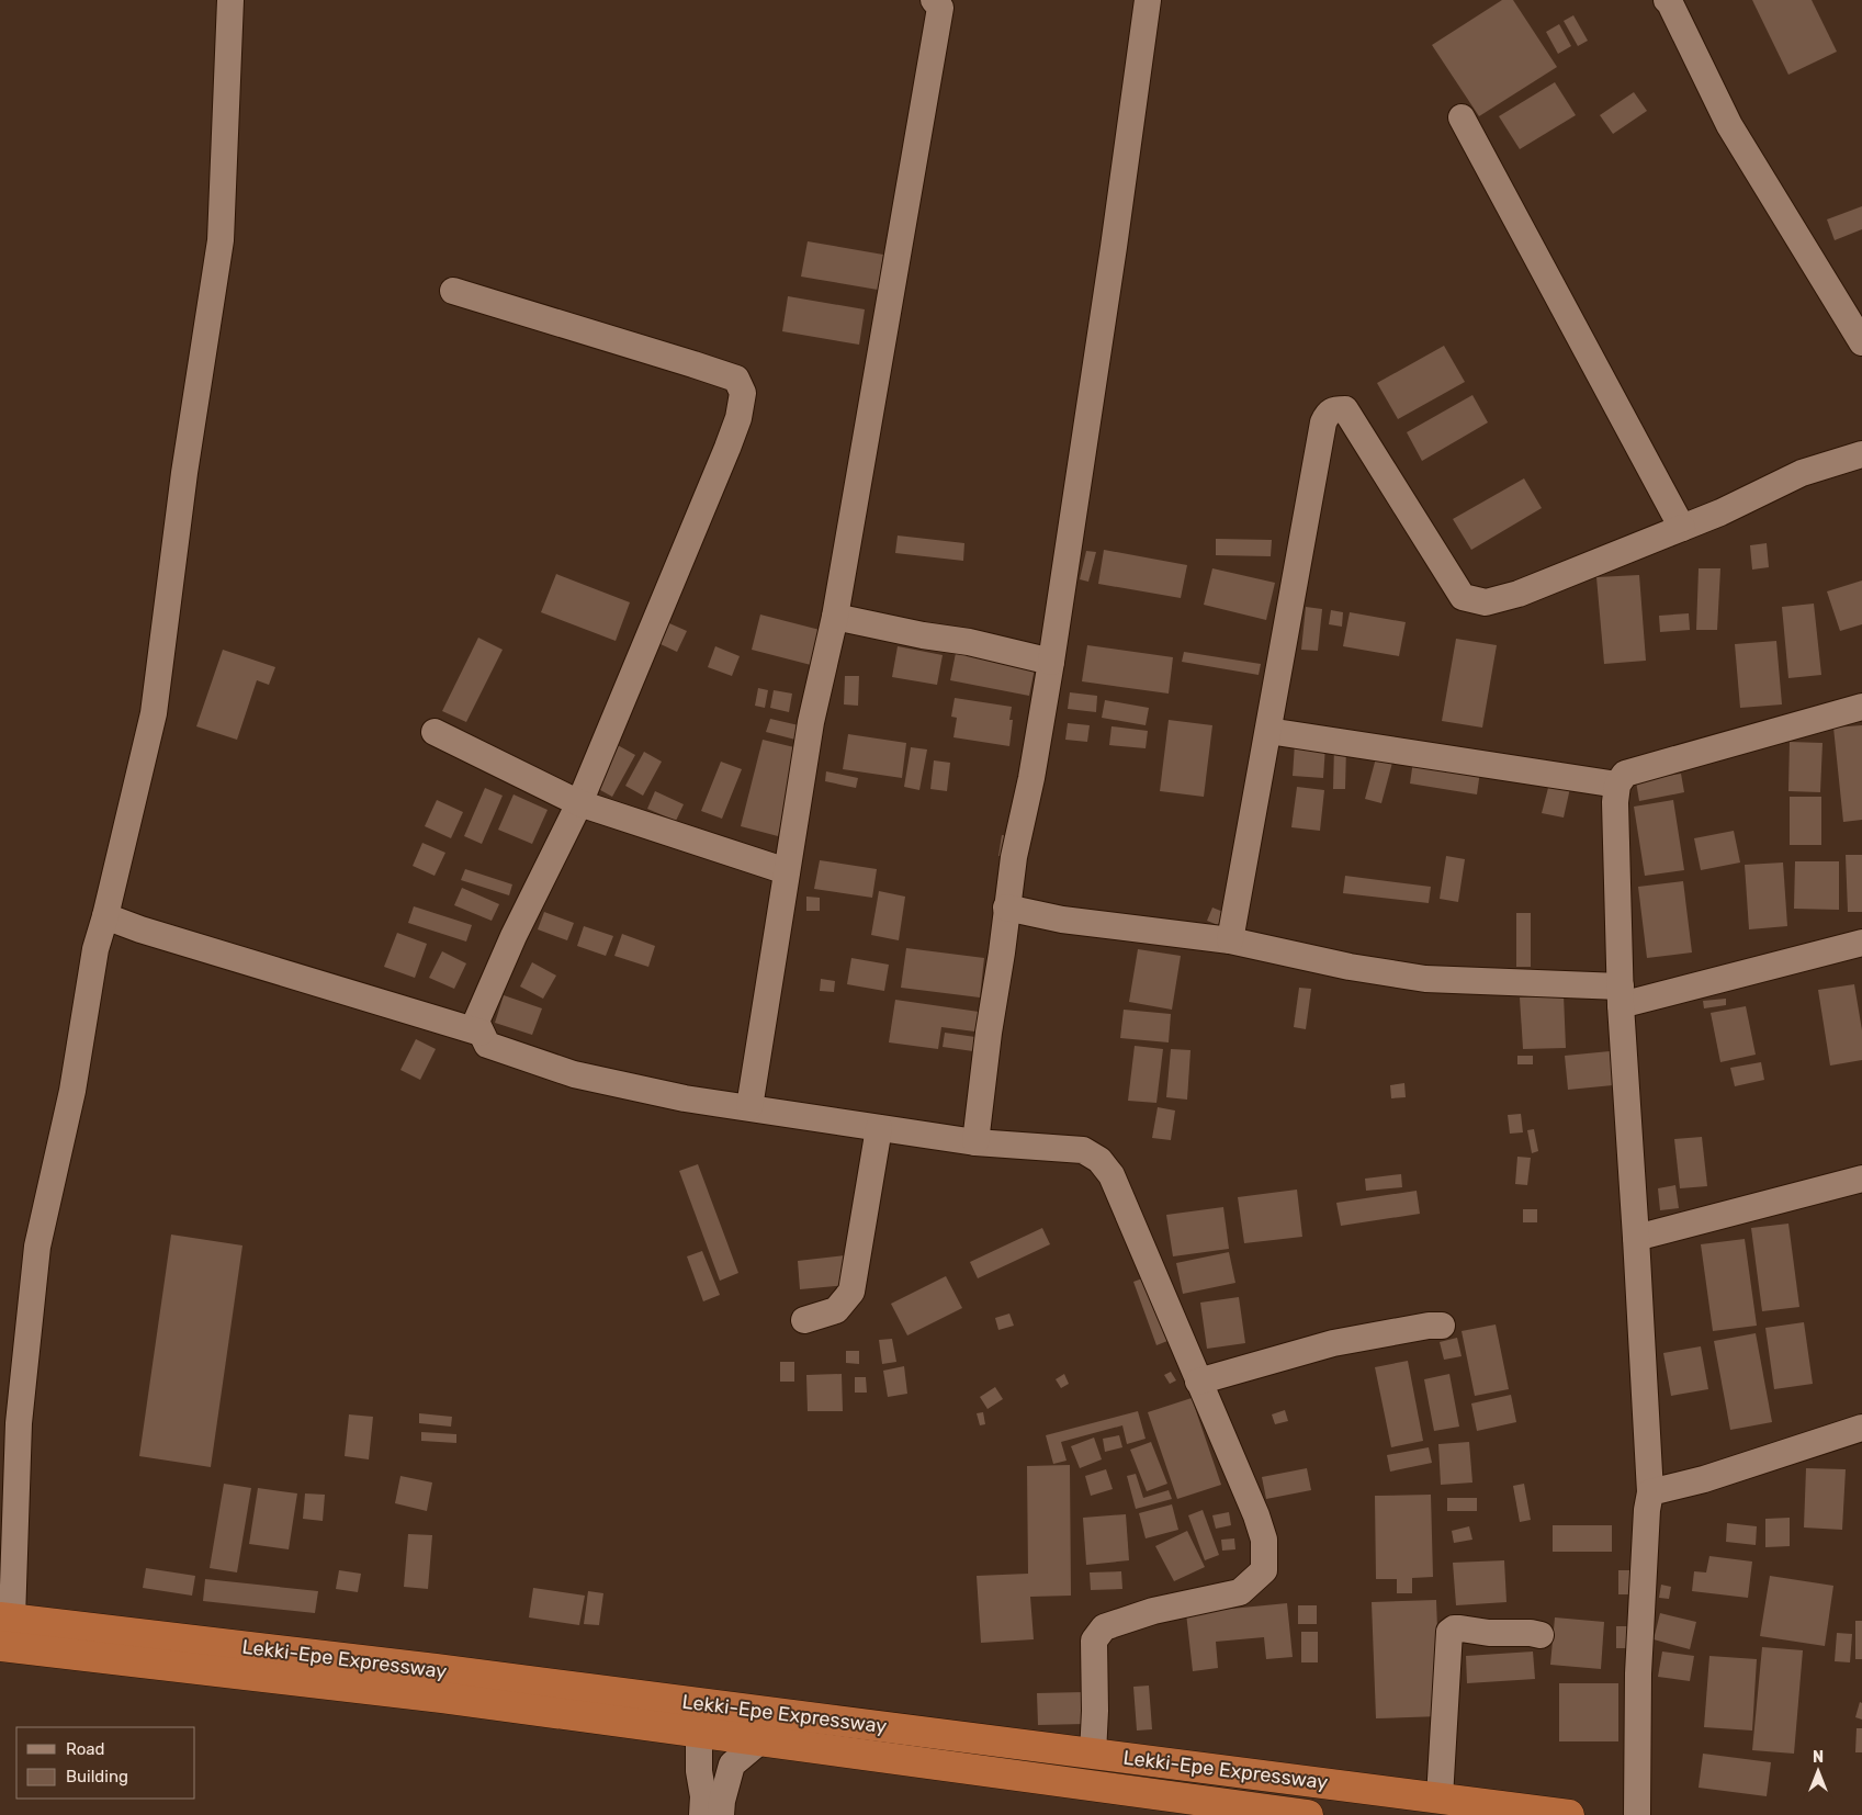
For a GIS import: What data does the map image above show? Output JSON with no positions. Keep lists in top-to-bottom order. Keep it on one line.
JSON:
{"streets":{"highway":["Lekki-Epe Expressway"]},"legend":["Road","Building"],"north":"top"}
